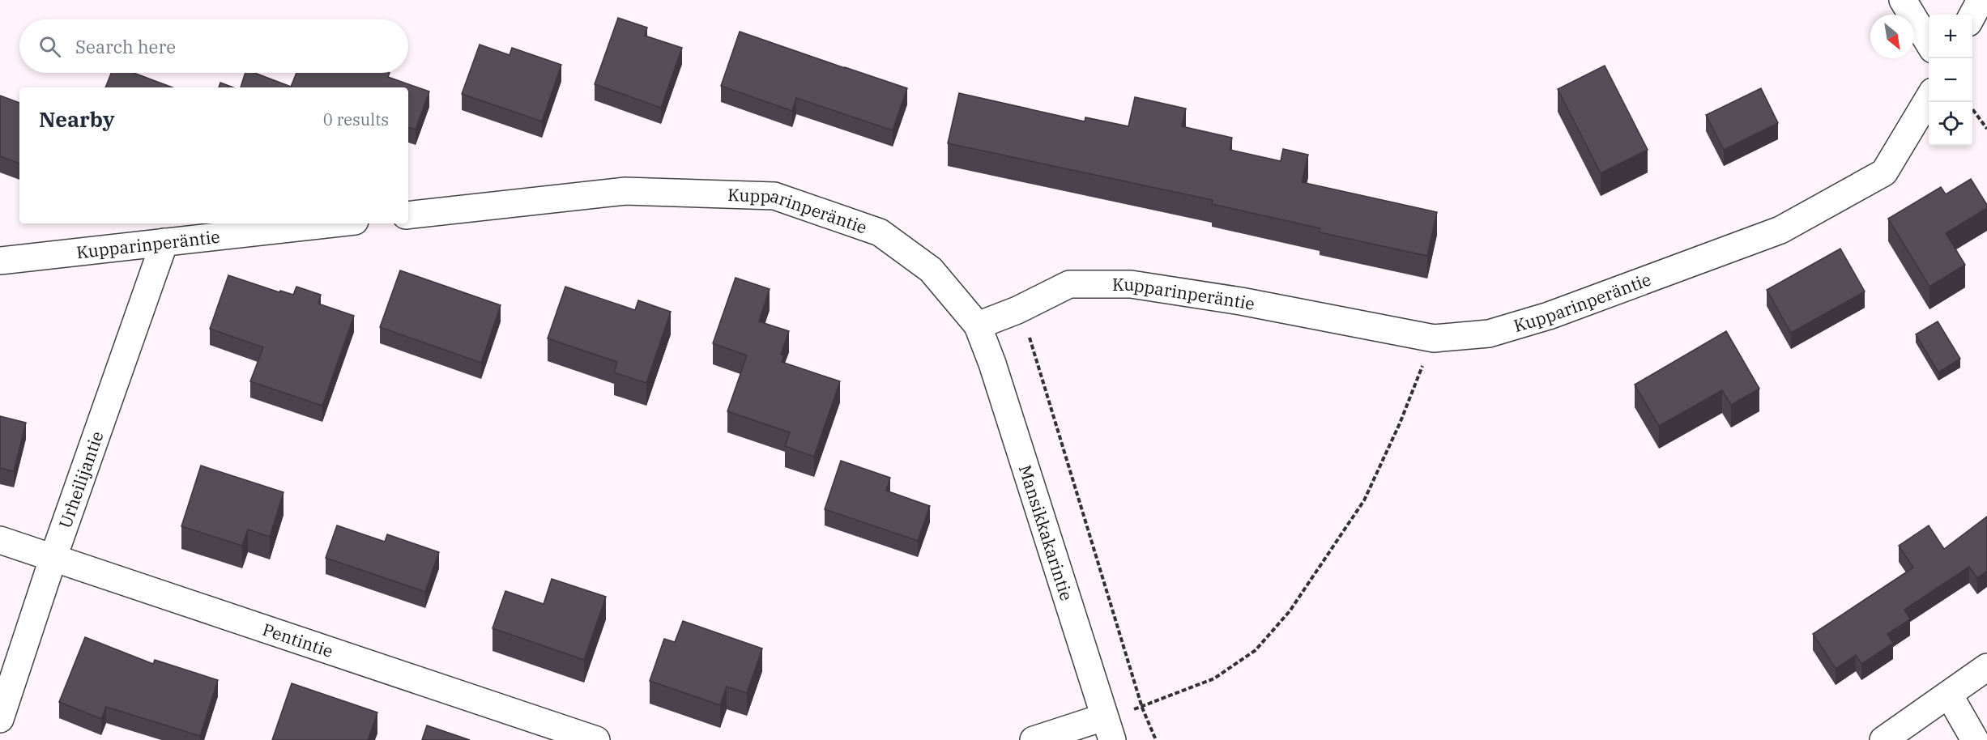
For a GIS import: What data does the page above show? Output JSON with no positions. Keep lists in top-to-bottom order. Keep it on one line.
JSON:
{"streets":{"street":["Kupparinperäntie","Urheilijantie","Mansikkakarintie","Pentintie"]},"crossings":[["Kupparinperäntie","Urheilijantie"],["Kupparinperäntie","Mansikkakarintie"],["Urheilijantie","Pentintie"]],"north":"bottom right","page":{"map_buttons":["+","−"],"search":"Search here","heading":["Nearby","0 results"]}}
